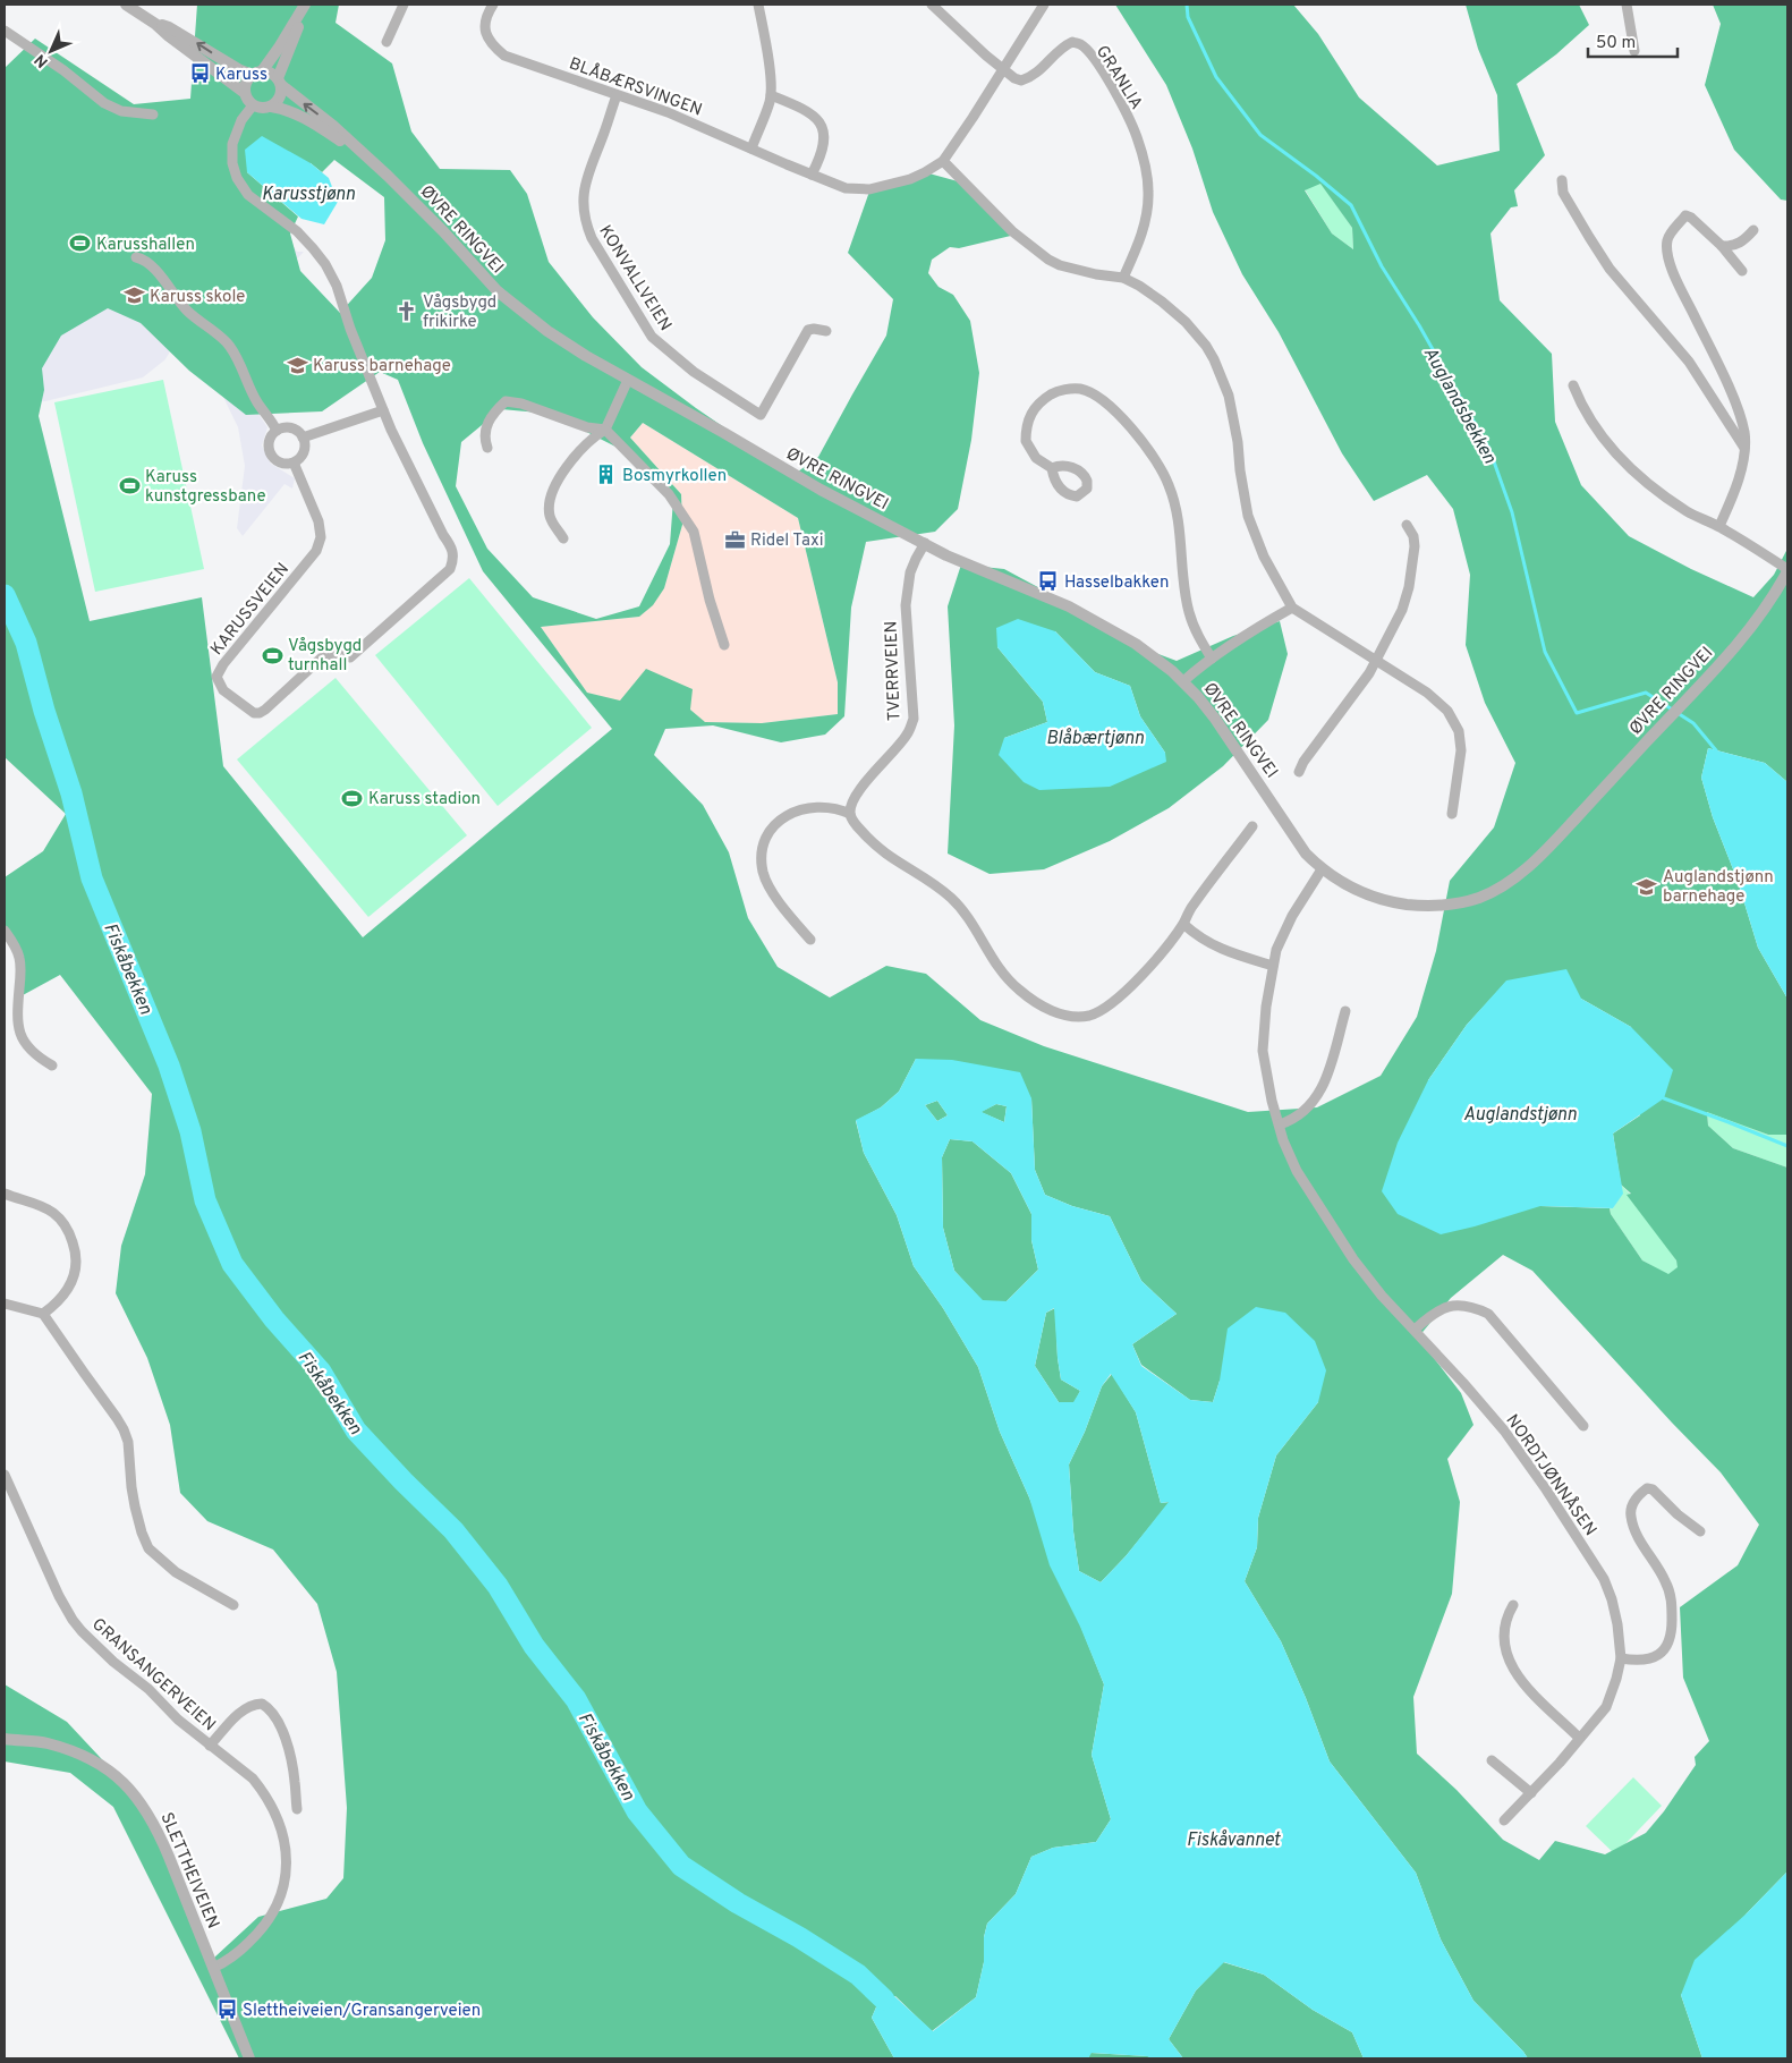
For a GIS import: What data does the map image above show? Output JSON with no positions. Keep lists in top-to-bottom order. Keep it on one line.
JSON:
{"streets":{"street":["GRANLIA","BLÅBÆRSVINGEN","ØVRE RINGVEI","KONVALLVEIEN","KARUSSVEIEN","TVERRVEIEN","NORDTJØNNÅSEN","GRANSANGERVEIEN","SLETTHEIVEIEN"]},"crossings":[["GRANLIA","BLÅBÆRSVINGEN"],["BLÅBÆRSVINGEN","KONVALLVEIEN"],["ØVRE RINGVEI","KARUSSVEIEN"],["ØVRE RINGVEI","TVERRVEIEN"],["ØVRE RINGVEI","NORDTJØNNÅSEN"],["GRANSANGERVEIEN","SLETTHEIVEIEN"]],"water":["Karusstjønn","Auglandsbekken","Blåbærtjønn","Fiskåbekken","Auglandstjønn","Fiskåvannet"],"places":{"bus stop":["Karuss","Hasselbakken","Slettheiveien/Gransangerveien"],"sports":["Karusshallen","Karuss kunstgressbane","Vågsbygd turnhall","Karuss stadion"],"school or university":["Karuss skole","Karuss barnehage","Auglandstjønn barnehage"],"church":["Vågsbygd frikirke"],"building":["Bosmyrkollen"],"office":["Ridel Taxi"]},"scale_bar":"50 m","north":"bottom left"}
